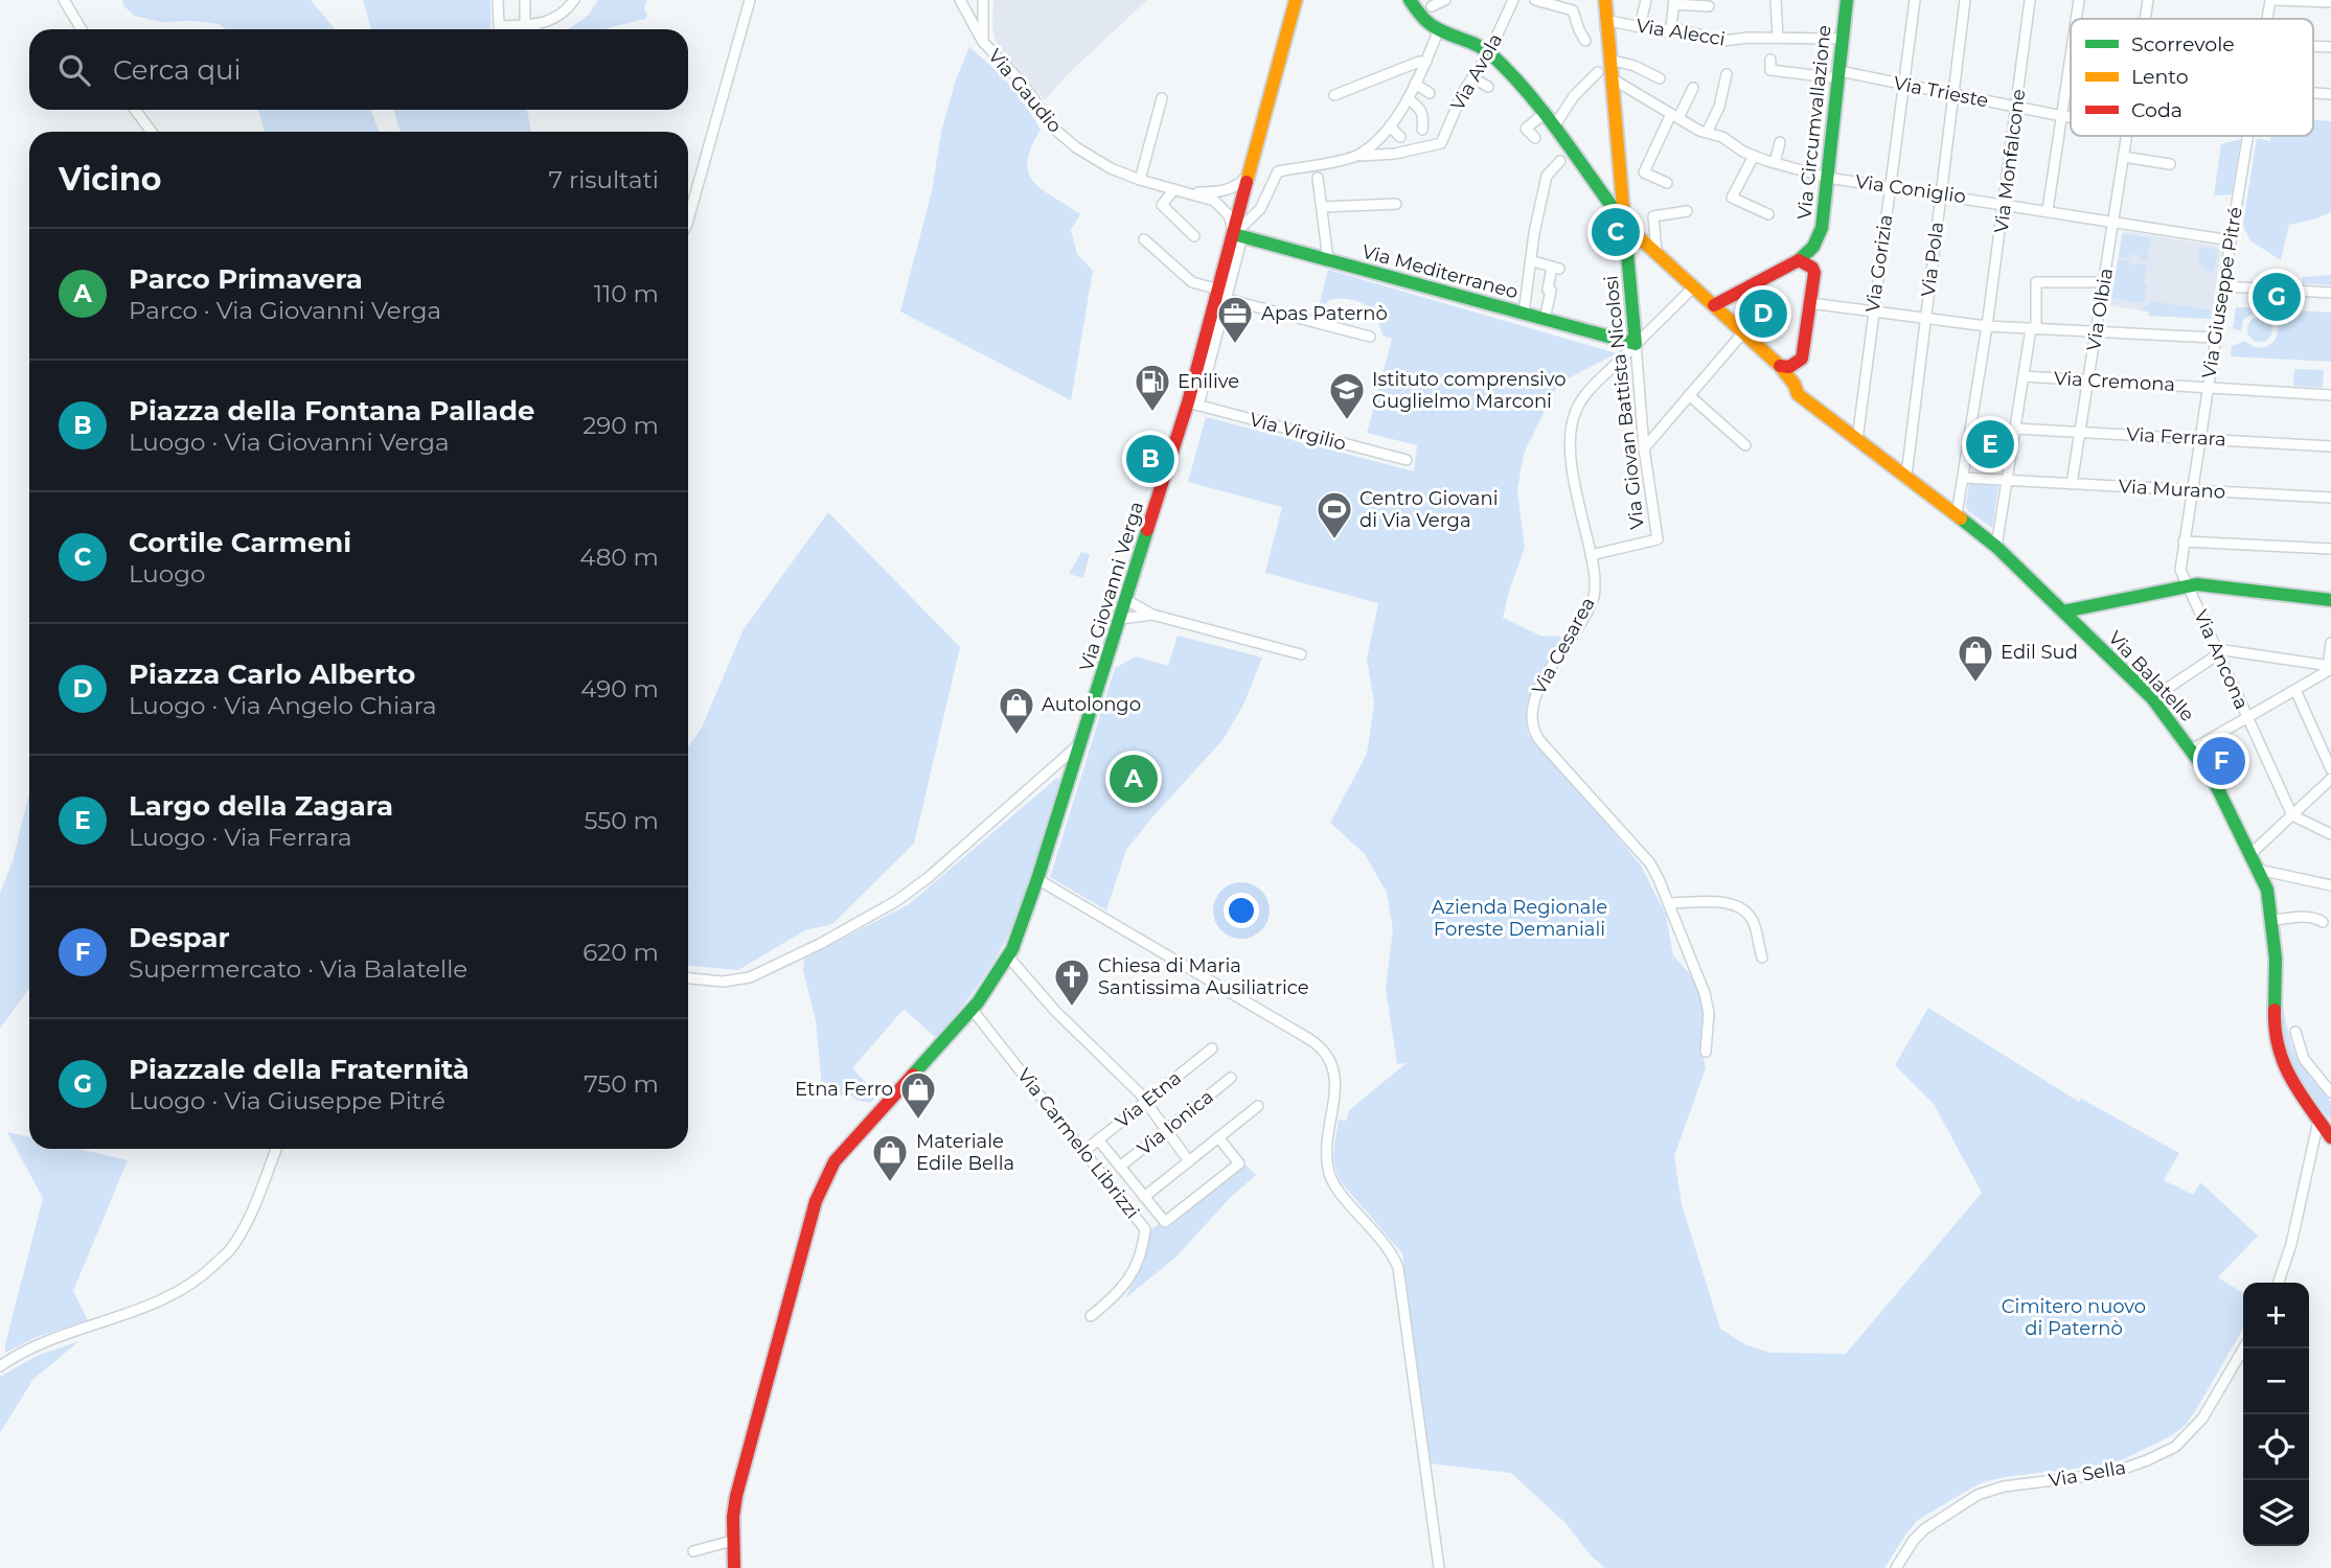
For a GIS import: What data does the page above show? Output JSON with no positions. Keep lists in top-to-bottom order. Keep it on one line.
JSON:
{"streets":{"street":["Via Alecci","Via Avola","Via Gaudio","Via Trieste","Via Circumvallazione","Via Monfalcone","Via Coniglio","Via Pola","Via Gorizia","Via Mediterraneo","Via Giuseppe Pitré","Via Olbia","Via Cremona","Via Giovan Battista Nicolosi","Via Virgilio","Via Ferrara","Via Murano","Via Giovanni Verga","Via Cesarea","Via Ancona","Via Balatelle","Via Etna","Via Ionica","Via Carmelo Librizzi","Via Sella"]},"crossings":[["Via Alecci","Via Circumvallazione"],["Via Alecci","Via Giovan Battista Nicolosi"],["Via Trieste","Via Circumvallazione"],["Via Trieste","Via Monfalcone"],["Via Trieste","Via Pola"],["Via Trieste","Via Gorizia"],["Via Circumvallazione","Via Coniglio"],["Via Monfalcone","Via Coniglio"],["Via Monfalcone","Via Murano"],["Via Monfalcone","Via Balatelle"],["Via Coniglio","Via Pola"],["Via Coniglio","Via Gorizia"],["Via Coniglio","Via Giuseppe Pitré"],["Via Coniglio","Via Olbia"],["Via Coniglio","Via Giovan Battista Nicolosi"],["Via Pola","Via Balatelle"],["Via Gorizia","Via Balatelle"],["Via Mediterraneo","Via Giovan Battista Nicolosi"],["Via Mediterraneo","Via Giovanni Verga"],["Via Mediterraneo","Via Cesarea"],["Via Giuseppe Pitré","Via Cremona"],["Via Giuseppe Pitré","Via Ferrara"],["Via Giuseppe Pitré","Via Murano"],["Via Giuseppe Pitré","Via Ancona"],["Via Olbia","Via Cremona"],["Via Olbia","Via Ferrara"],["Via Olbia","Via Murano"],["Via Giovan Battista Nicolosi","Via Cesarea"],["Via Virgilio","Via Giovanni Verga"],["Via Giovanni Verga","Via Carmelo Librizzi"],["Via Etna","Via Carmelo Librizzi"]],"parks":["Azienda Regionale Foreste Demaniali","Cimitero nuovo di Paternò"],"places":{"office":["Apas Paternò"],"fuel station":["Enilive"],"school or university":["Istituto comprensivo Guglielmo Marconi"],"sports":["Centro Giovani di Via Verga"],"shop":["Edil Sud","Autolongo","Etna Ferro","Materiale Edile Bella"],"church":["Chiesa di Maria Santissima Ausiliatrice"]},"legend":["Scorrevole","Lento","Coda"],"page":{"search":"Cerca qui","heading":["Vicino","7 risultati"],"pins":["C","G","D","E","B","F","A"],"list":[{"mark":"A","name":"Parco Primavera","note":"Parco · Via Giovanni Verga","value":"110 m"},{"mark":"B","name":"Piazza della Fontana Pallade","note":"Luogo · Via Giovanni Verga","value":"290 m"},{"mark":"C","name":"Cortile Carmeni","note":"Luogo","value":"480 m"},{"mark":"D","name":"Piazza Carlo Alberto","note":"Luogo · Via Angelo Chiara","value":"490 m"},{"mark":"E","name":"Largo della Zagara","note":"Luogo · Via Ferrara","value":"550 m"},{"mark":"F","name":"Despar","note":"Supermercato · Via Balatelle","value":"620 m"},{"mark":"G","name":"Piazzale della Fraternità","note":"Luogo · Via Giuseppe Pitré","value":"750 m"}],"map_buttons":["+","−"]}}
